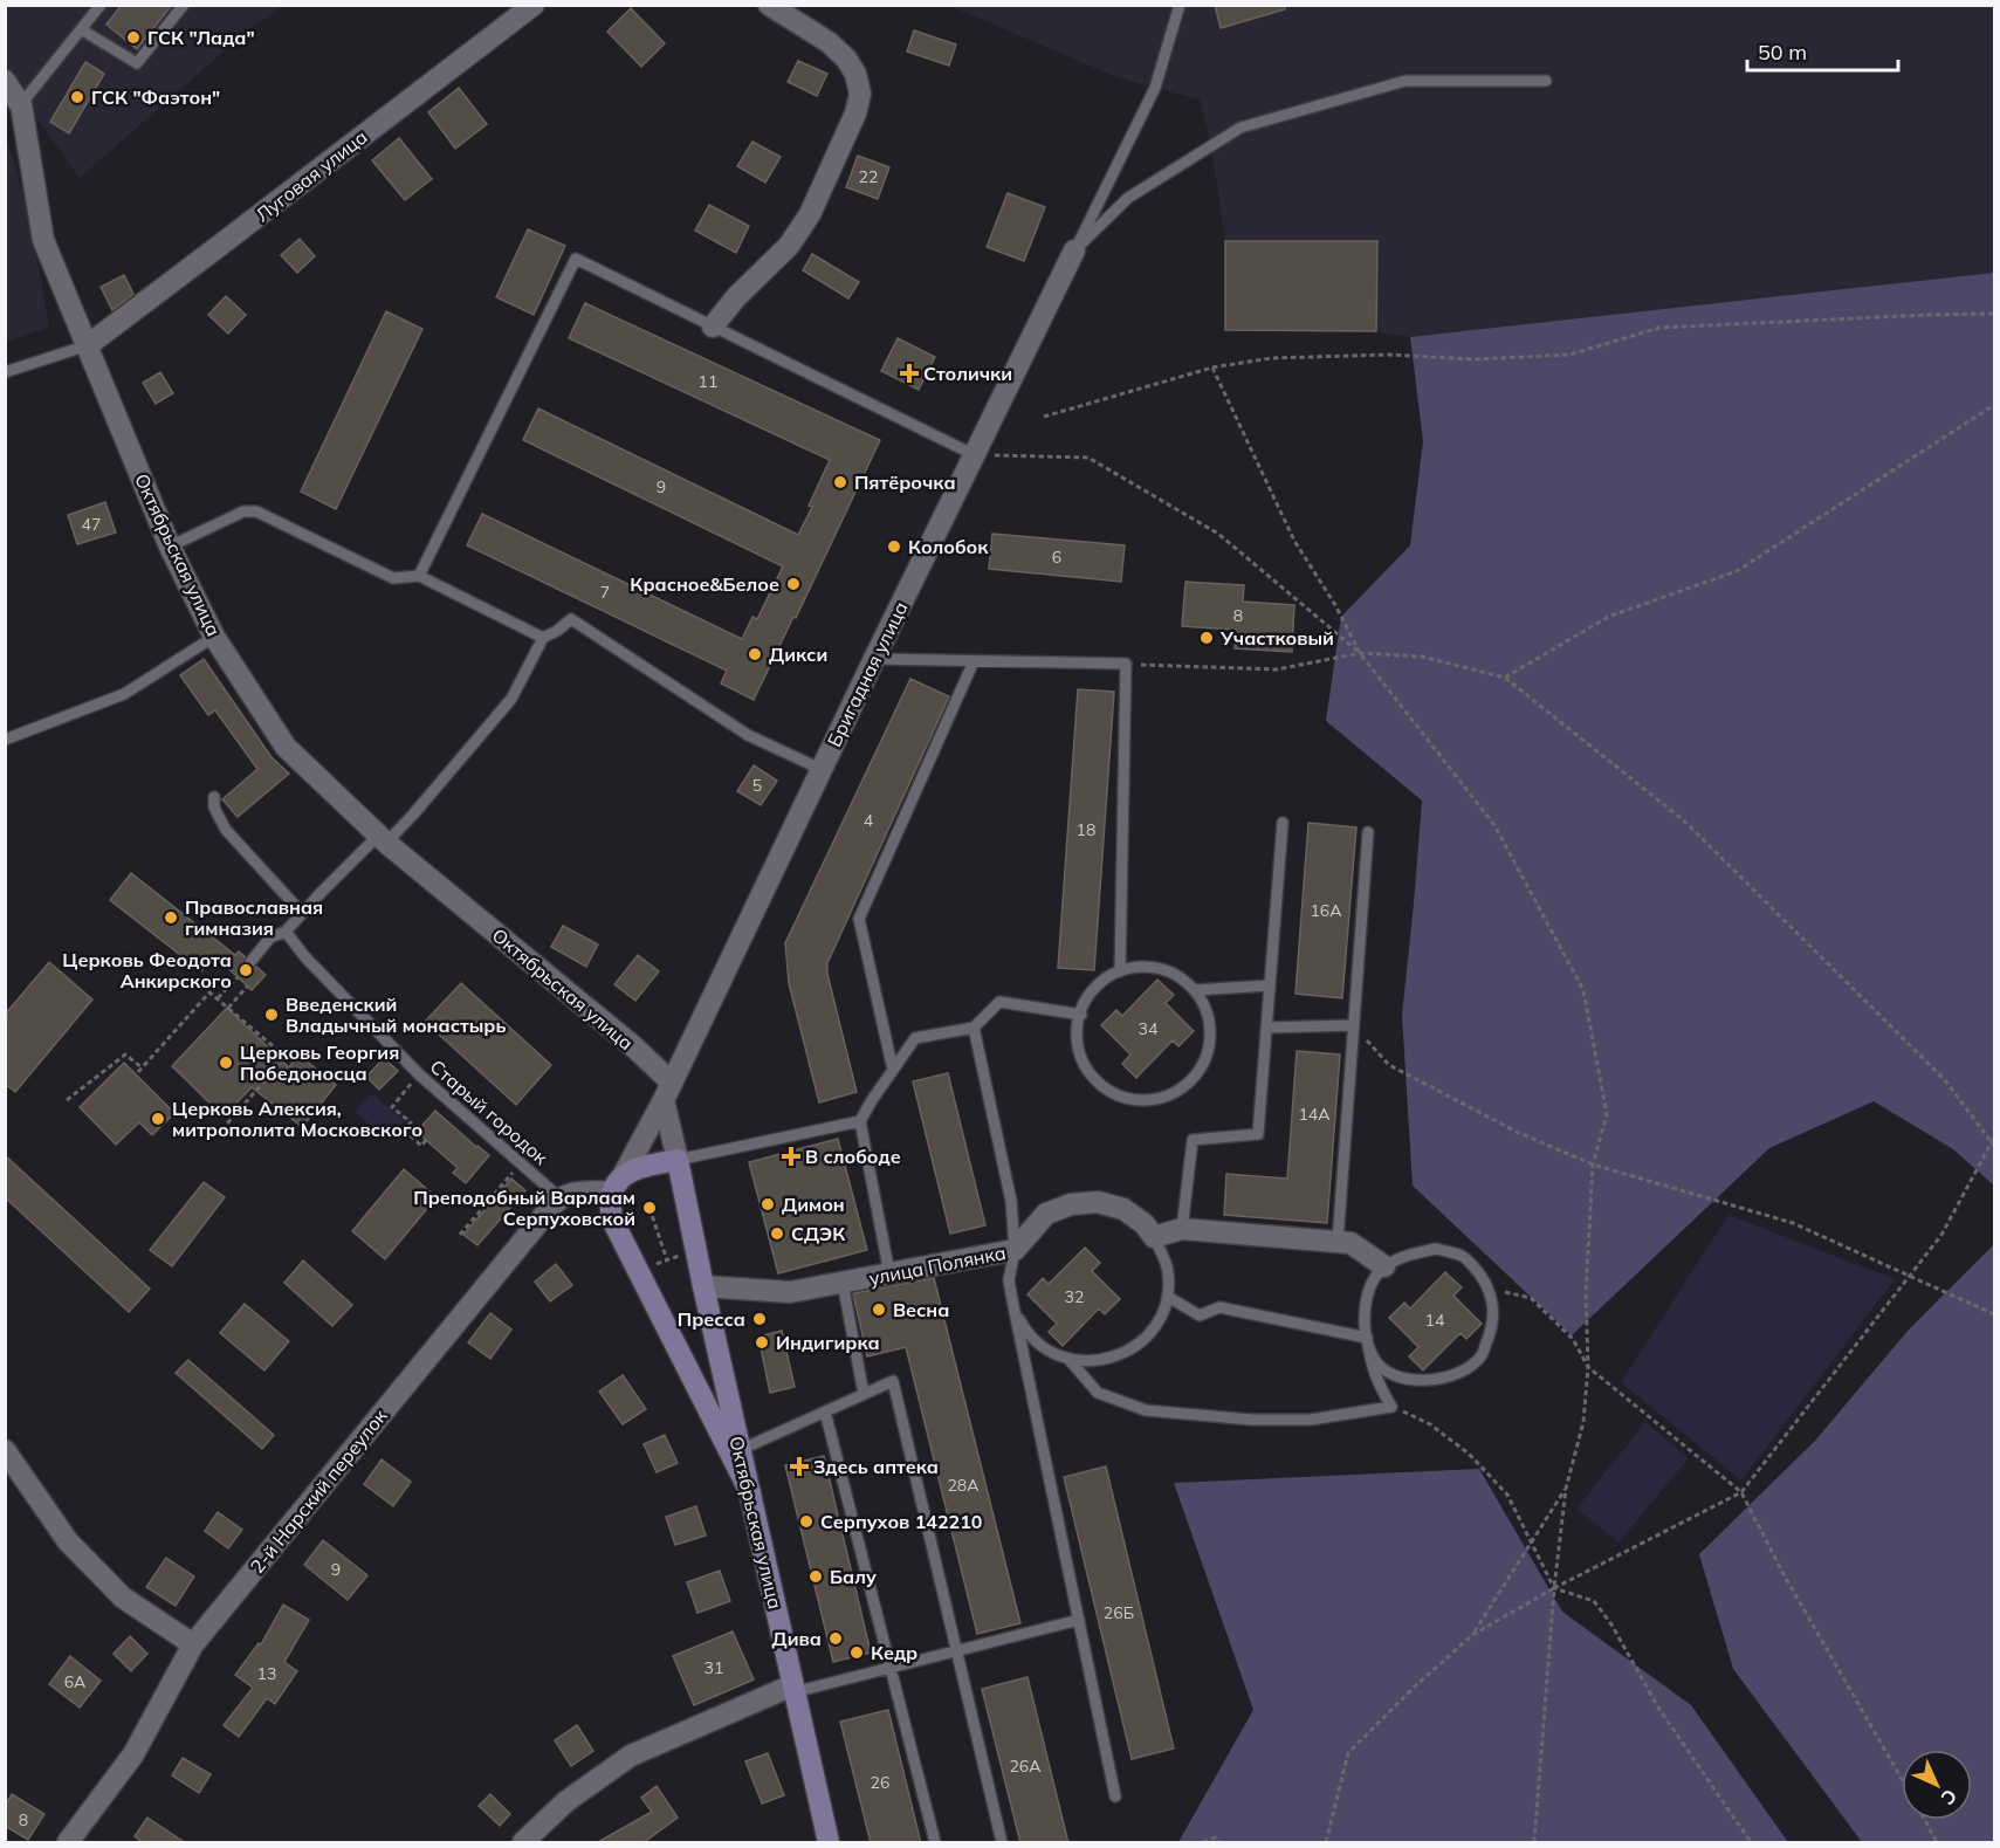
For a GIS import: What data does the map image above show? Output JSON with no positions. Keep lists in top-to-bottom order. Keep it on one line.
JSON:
{"streets":{"street":["Луговая улица","Октябрьская улица","Бригадная улица","улица Полянка","2-й Нарский переулок"],"lane":["Старый городок"]},"crossings":[["Луговая улица","Октябрьская улица"],["Октябрьская улица","Бригадная улица"],["Октябрьская улица","улица Полянка"],["Старый городок","2-й Нарский переулок"]],"places":{"other":["ГСК \"Лада\"","ГСК \"Фаэтон\"","Пятёрочка","Колобок","Красное&Белое","Участковый","Дикси","Православная гимназия","Церковь Феодота Анкирского","Введенский Владычный монастырь","Церковь Георгия Победоносца","Церковь Алексия, митрополита Московского","Димон","Преподобный Варлаам Серпуховской","СДЭК","Весна","Пресса","Индигирка","Серпухов 142210","Балу","Дива","Кедр"],"health":["Столички","В слободе","Здесь аптека"]},"house_numbers":["22","11","9","47","6","7","8","5","4","18","16А","34","14А","32","14","28А","9","26Б","31","13","6А","26А","26","8"],"scale_bar":"50 m","north":"bottom right"}
